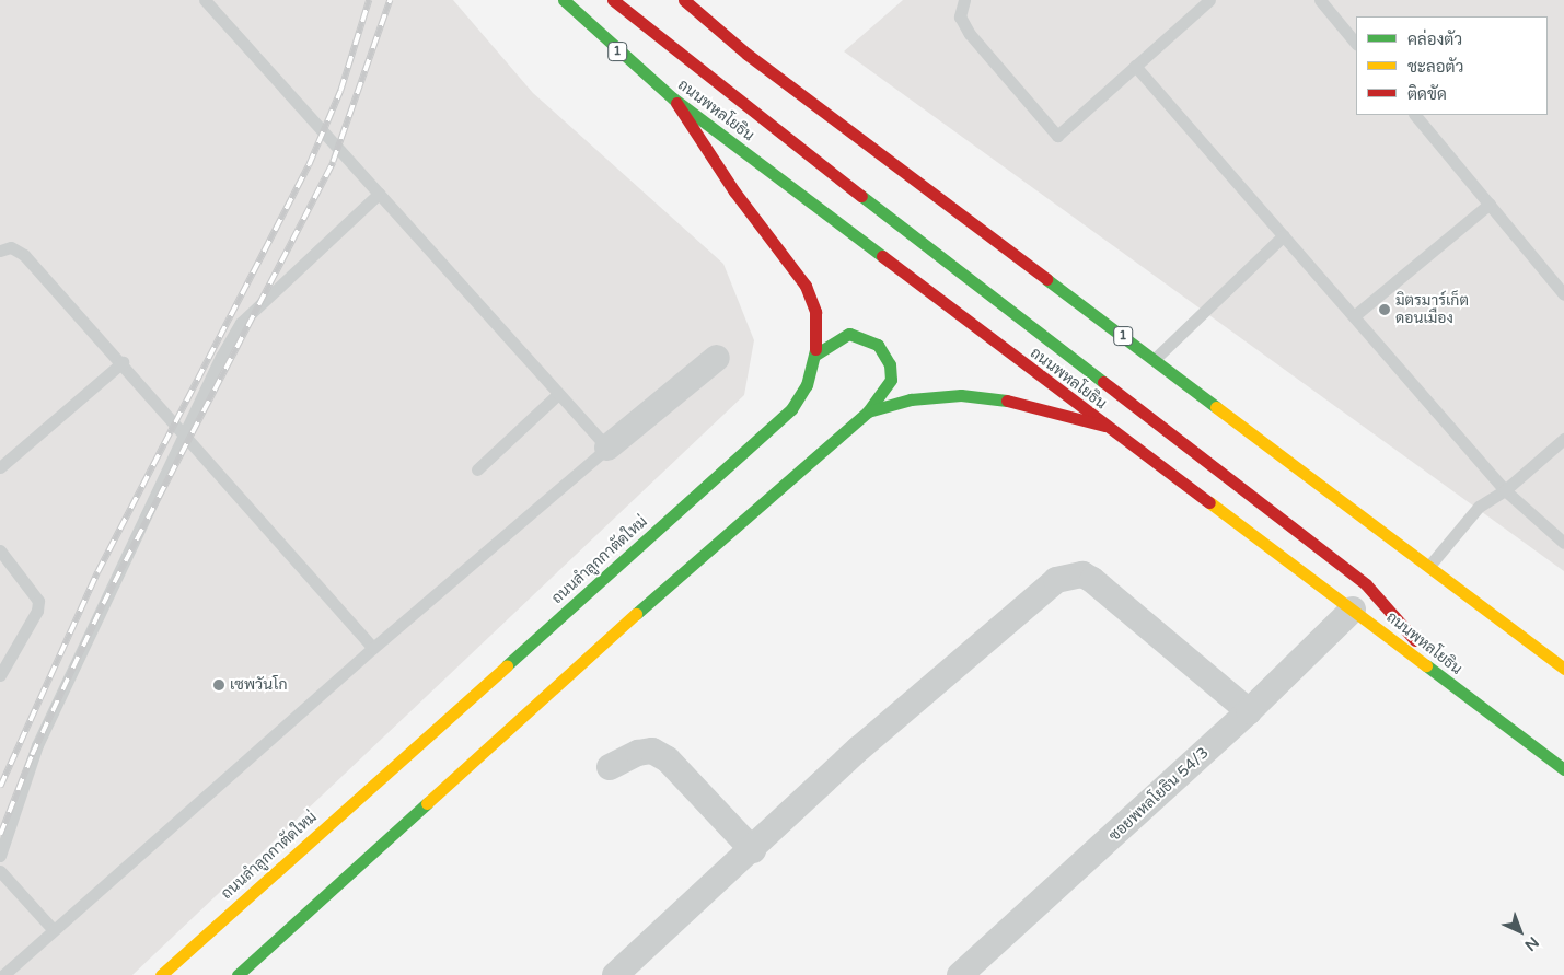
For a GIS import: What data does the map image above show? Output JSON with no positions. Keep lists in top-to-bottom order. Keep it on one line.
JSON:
{"streets":{"main road":["1","ถนนพหลโยธิน","ถนนลำลูกกาตัดใหม่"],"street":["ซอยพหลโยธิน 54/3"]},"crossings":[["ถนนพหลโยธิน","ถนนลำลูกกาตัดใหม่"],["ถนนพหลโยธิน","ซอยพหลโยธิน 54/3"]],"places":["มิตรมาร์เก็ต ดอนเมือง","เซพวันโก"],"legend":["คล่องตัว","ชะลอตัว","ติดขัด"],"north":"bottom right"}
